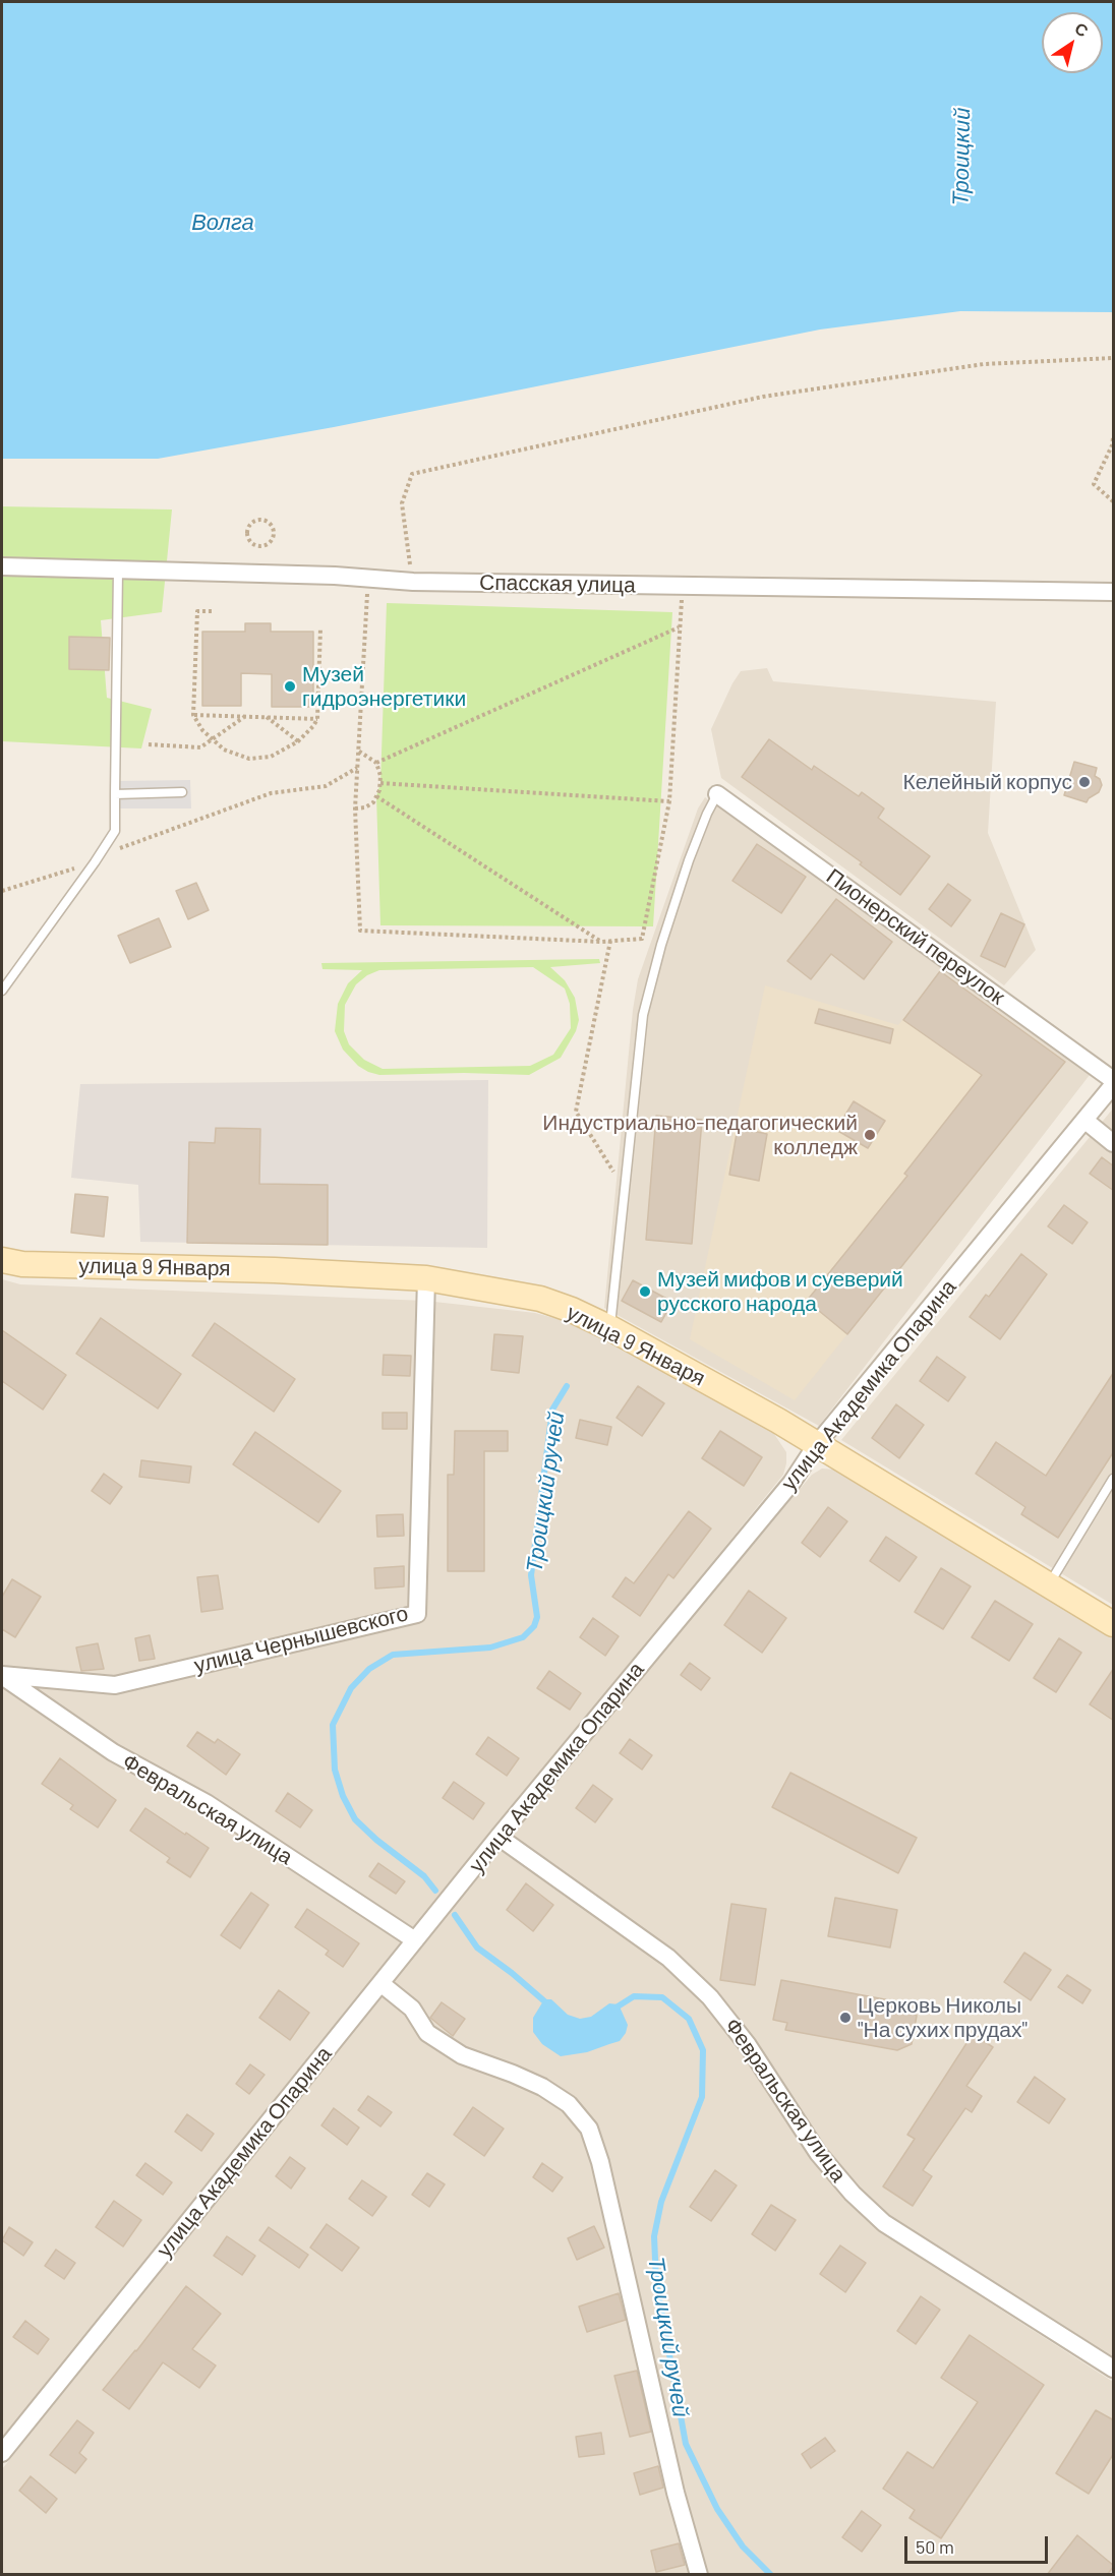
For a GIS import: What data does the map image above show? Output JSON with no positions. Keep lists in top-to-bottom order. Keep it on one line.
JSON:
{"streets":{"main road":["улица 9 Января"],"street":["Спасская улица","Пионерский переулок","улица Академика Опарина","улица Чернышевского","Февральская улица"]},"crossings":[["улица 9 Января","улица Академика Опарина"],["улица 9 Января","улица Чернышевского"],["улица Академика Опарина","Февральская улица"],["улица Чернышевского","Февральская улица"]],"water":["Троицкий","Волга","Троицкий ручей"],"places":["Музей гидроэнергетики","Келейный корпус","Индустриально-педагогический колледж","Музей мифов и суеверий русского народа","Церковь Николы \"На сухих прудах\""],"scale_bar":"50 m","north":"top right"}
